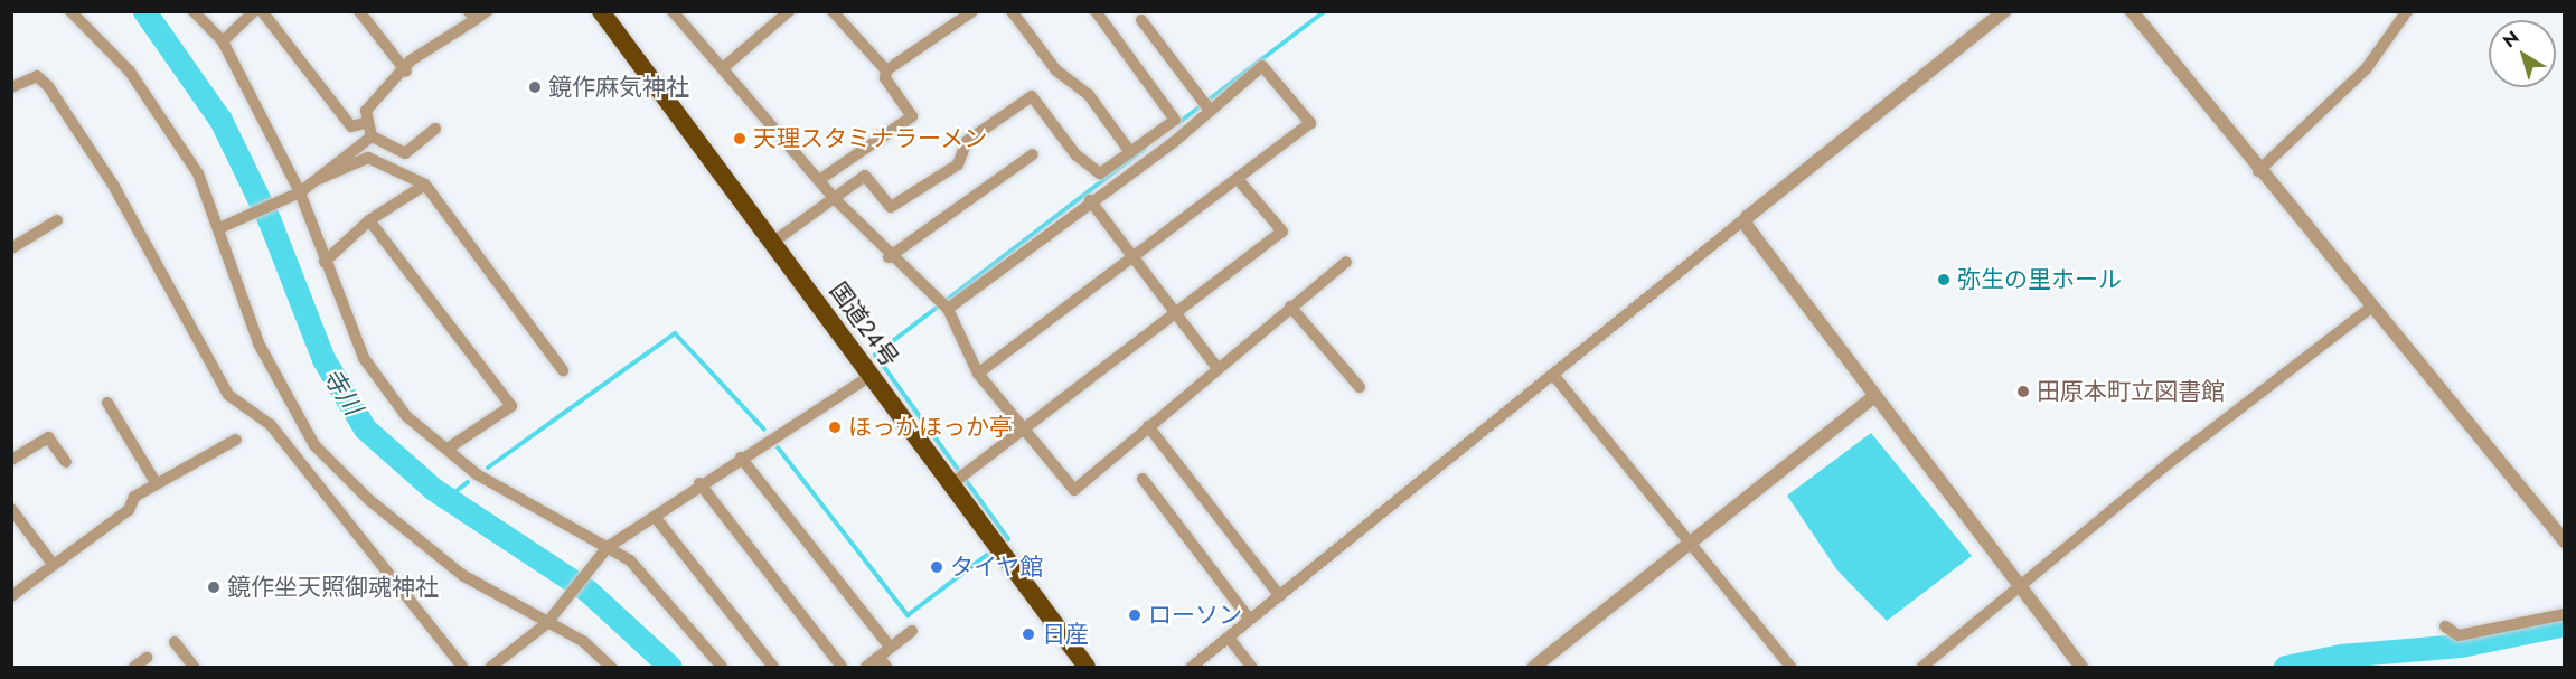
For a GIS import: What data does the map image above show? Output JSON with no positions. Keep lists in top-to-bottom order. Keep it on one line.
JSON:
{"streets":{"highway":["国道24号"]},"water":["寺川"],"places":["鏡作麻気神社","天理スタミナラーメン","弥生の里ホール","田原本町立図書館","ほっかほっか亭","タイヤ館","鏡作坐天照御魂神社","ローソン","日産"],"north":"top left"}
